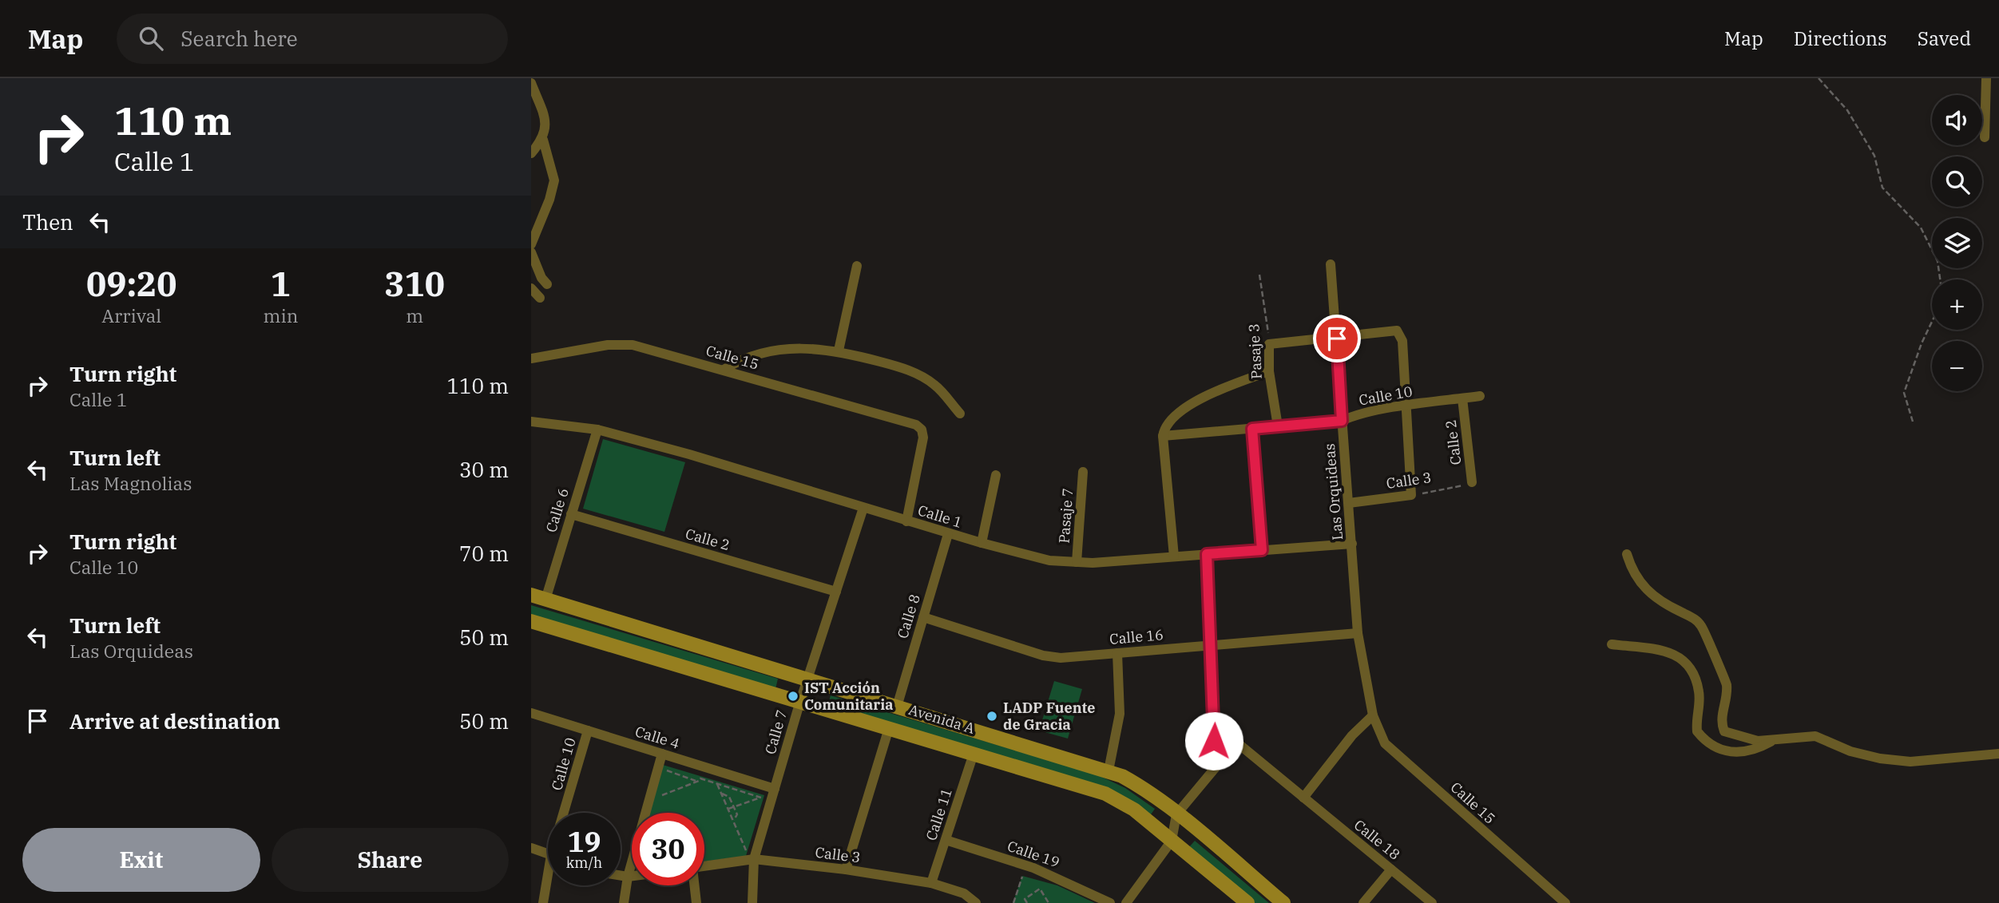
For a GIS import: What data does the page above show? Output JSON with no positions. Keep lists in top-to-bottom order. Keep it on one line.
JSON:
{"streets":{"main road":["Avenida A"],"street":["Pasaje 3","Calle 15","Calle 10","Calle 2","Calle 3","Las Orquideas","Calle 6","Pasaje 7","Calle 1","Calle 8","Calle 16","Calle 7","Calle 4","Calle 11","Calle 18","Calle 19"]},"crossings":[["Pasaje 3","Calle 10"],["Calle 15","Las Orquideas"],["Calle 15","Calle 1"],["Calle 10","Calle 2"],["Calle 10","Las Orquideas"],["Calle 10","Calle 4"],["Calle 2","Calle 3"],["Calle 2","Calle 6"],["Calle 2","Calle 7"],["Calle 3","Las Orquideas"],["Calle 3","Calle 7"],["Calle 3","Calle 11"],["Las Orquideas","Calle 1"],["Las Orquideas","Calle 16"],["Calle 6","Calle 1"],["Calle 6","Avenida A"],["Pasaje 7","Calle 1"],["Calle 1","Calle 8"],["Calle 1","Calle 7"],["Calle 8","Calle 16"],["Calle 8","Avenida A"],["Avenida A","Calle 7"],["Avenida A","Calle 11"],["Calle 7","Calle 4"],["Calle 11","Calle 19"]],"places":["IST Acción Comunitaria","LADP Fuente de Gracia"],"page":{"header":"Map","search":"Search here","nav":["Map","Directions","Saved"],"turn":["110 m","Calle 1"],"map_buttons":["+","−"],"then":"Then","eta":["09:20","Arrival","1","min","310","m"],"list":[{"name":"Turn right","note":"Calle 1","value":"110 m"},{"name":"Turn left","note":"Las Magnolias","value":"30 m"},{"name":"Turn right","note":"Calle 10","value":"70 m"},{"name":"Turn left","note":"Las Orquideas","value":"50 m"},{"name":"Arrive at destination","value":"50 m"}],"speed":"19 km/h","limit":"30","buttons":["Exit","Share"]}}
